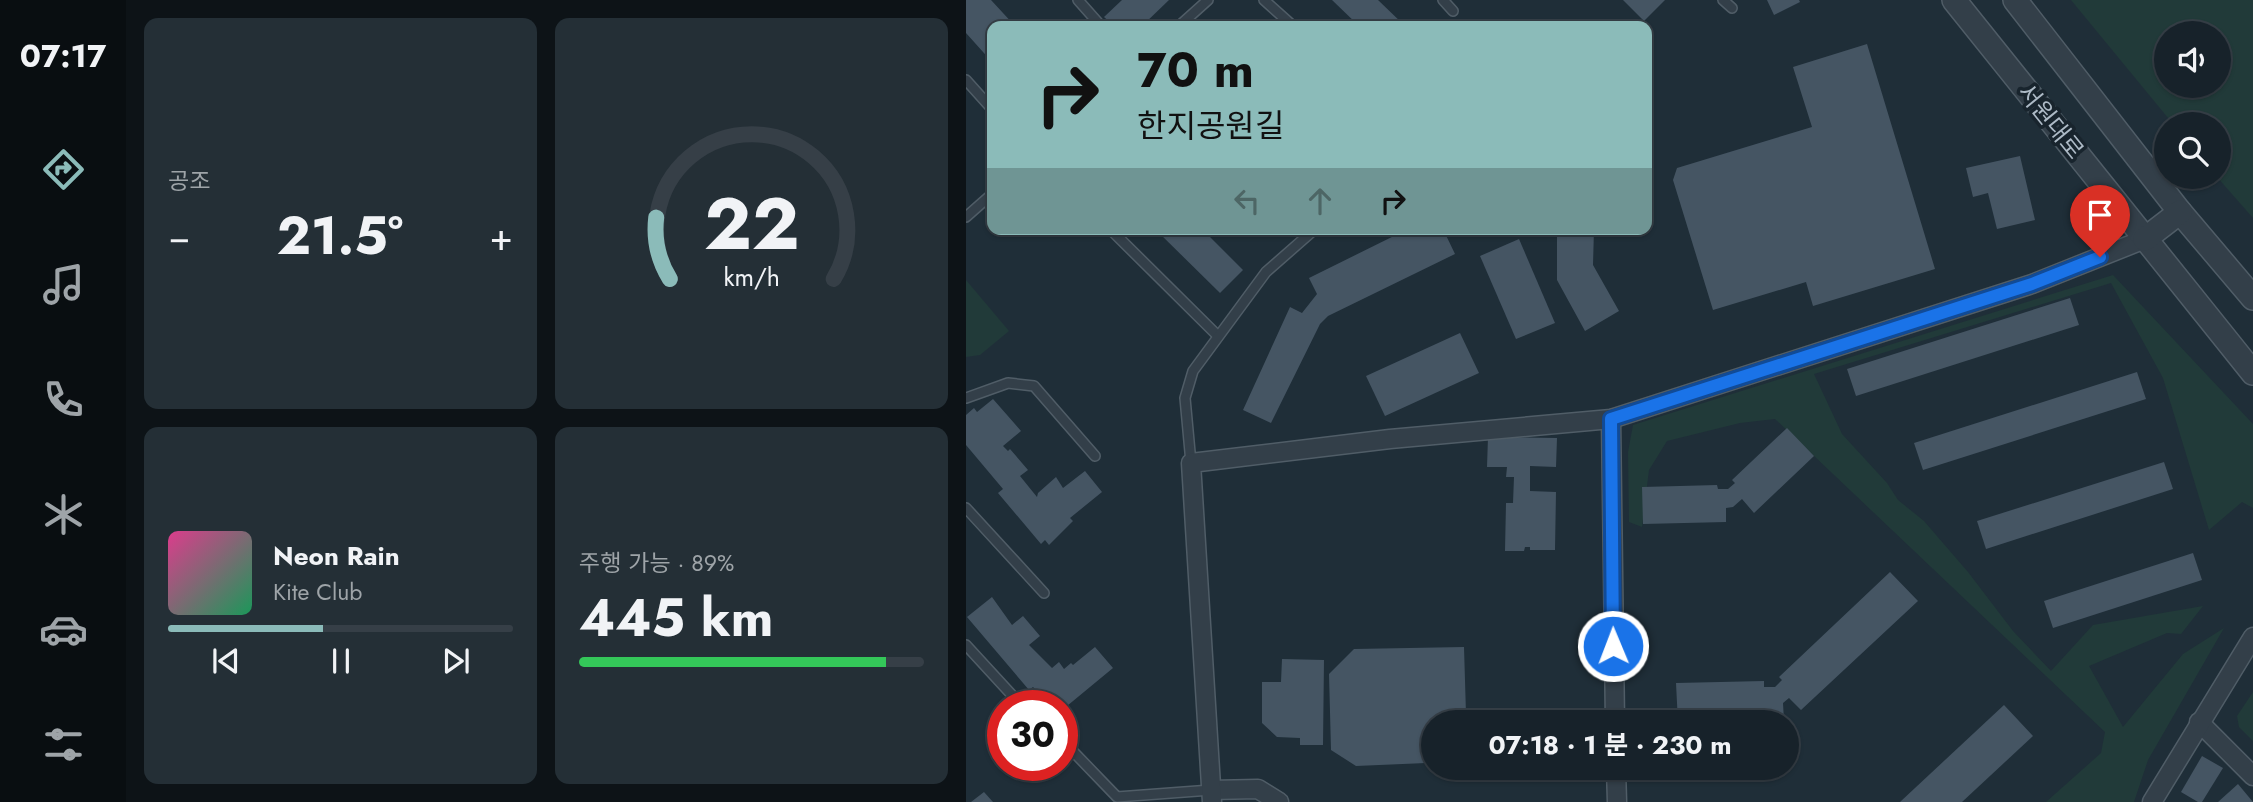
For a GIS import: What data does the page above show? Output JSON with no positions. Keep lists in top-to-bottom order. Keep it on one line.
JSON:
{"streets":{"street":["서원대로"]},"page":{"tabs":"07:17","tile":["공조",["주행 가능 · 89%","445 km"]],"turn":["70 m","한지공원길"],"heat":["−","21.5°","+"],"song":["Neon Rain","Kite Club"],"limit":"30","trip":"07:18 · 1 분 · 230 m","gauge":["22","km/h"]}}
